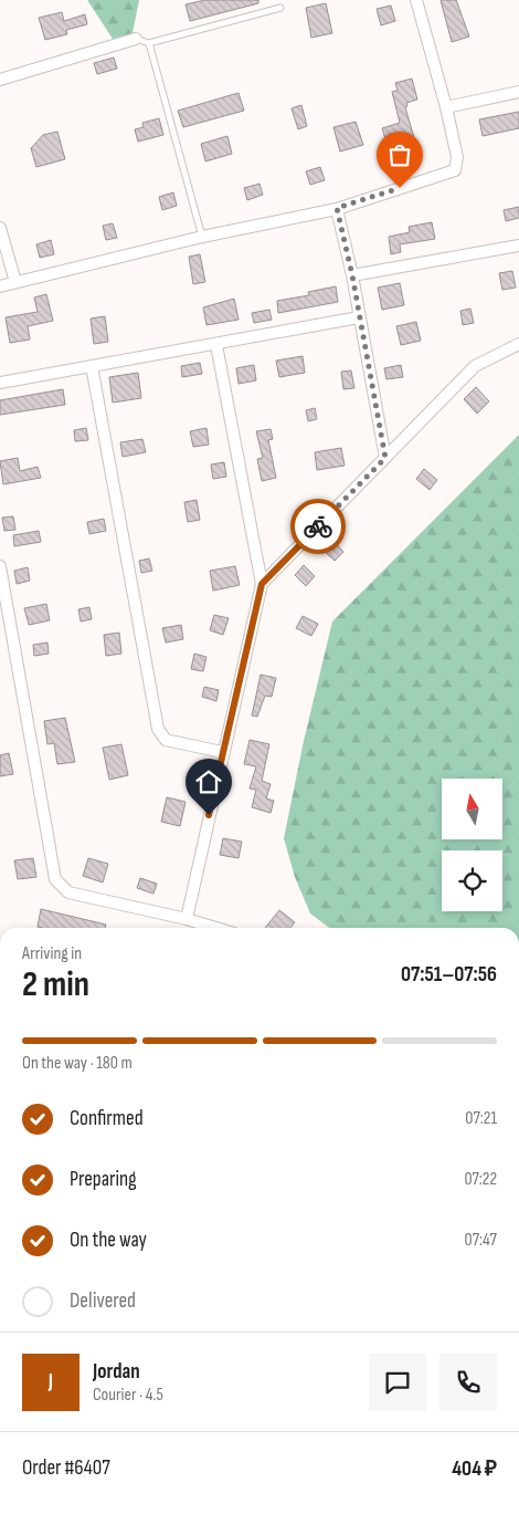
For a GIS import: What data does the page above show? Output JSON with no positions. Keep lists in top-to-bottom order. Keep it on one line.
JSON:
{"north":"top","page":{"heading":["2 min","Arriving in","07:51–07:56"],"panel":["Jordan","Courier · 4.5","Order #6407","404 ₽"],"bar":"On the way · 180 m","list":[["Confirmed","07:21"],["Preparing","07:22"],["On the way","07:47"],"Delivered"],"round":"J"}}
